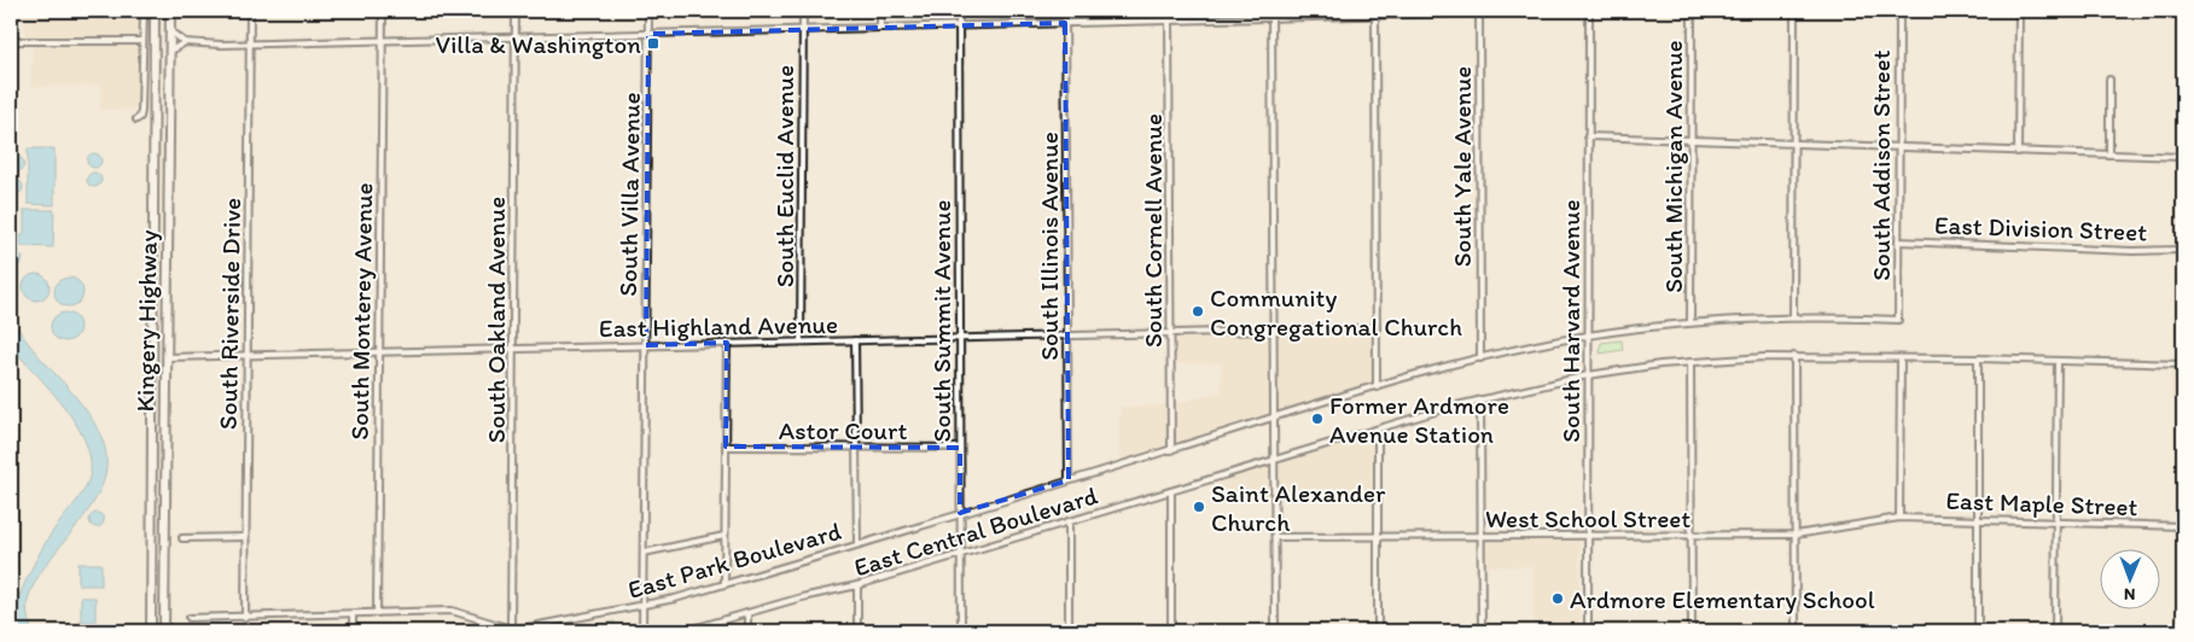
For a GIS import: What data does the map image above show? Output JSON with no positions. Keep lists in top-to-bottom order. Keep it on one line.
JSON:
{"streets":{"highway":["Kingery Highway"],"street":["South Addison Street","South Yale Avenue","South Michigan Avenue","South Euclid Avenue","South Villa Avenue","East Division Street","South Cornell Avenue","South Illinois Avenue","South Monterey Avenue","South Riverside Drive","South Oakland Avenue","South Summit Avenue","South Harvard Avenue","East Highland Avenue","Astor Court","East Maple Street","West School Street","East Central Boulevard","East Park Boulevard"]},"crossings":[["South Addison Street","East Division Street"],["South Addison Street","East Park Boulevard"],["South Yale Avenue","East Park Boulevard"],["South Michigan Avenue","East Park Boulevard"],["South Euclid Avenue","East Highland Avenue"],["South Villa Avenue","East Highland Avenue"],["South Villa Avenue","East Park Boulevard"],["South Cornell Avenue","East Highland Avenue"],["South Cornell Avenue","East Park Boulevard"],["South Illinois Avenue","East Highland Avenue"],["South Illinois Avenue","East Park Boulevard"],["South Monterey Avenue","East Highland Avenue"],["South Monterey Avenue","East Park Boulevard"],["South Riverside Drive","East Highland Avenue"],["South Riverside Drive","East Park Boulevard"],["South Oakland Avenue","East Highland Avenue"],["South Oakland Avenue","East Park Boulevard"],["Kingery Highway","East Highland Avenue"],["South Summit Avenue","East Highland Avenue"],["South Summit Avenue","Astor Court"],["South Summit Avenue","East Central Boulevard"],["South Summit Avenue","East Park Boulevard"],["South Harvard Avenue","West School Street"],["South Harvard Avenue","East Central Boulevard"],["South Harvard Avenue","East Park Boulevard"],["East Maple Street","West School Street"]],"places":{"transit":["Villa & Washington"],"other":["Community Congregational Church","Former Ardmore Avenue Station","Saint Alexander Church","Ardmore Elementary School"]},"north":"bottom"}
